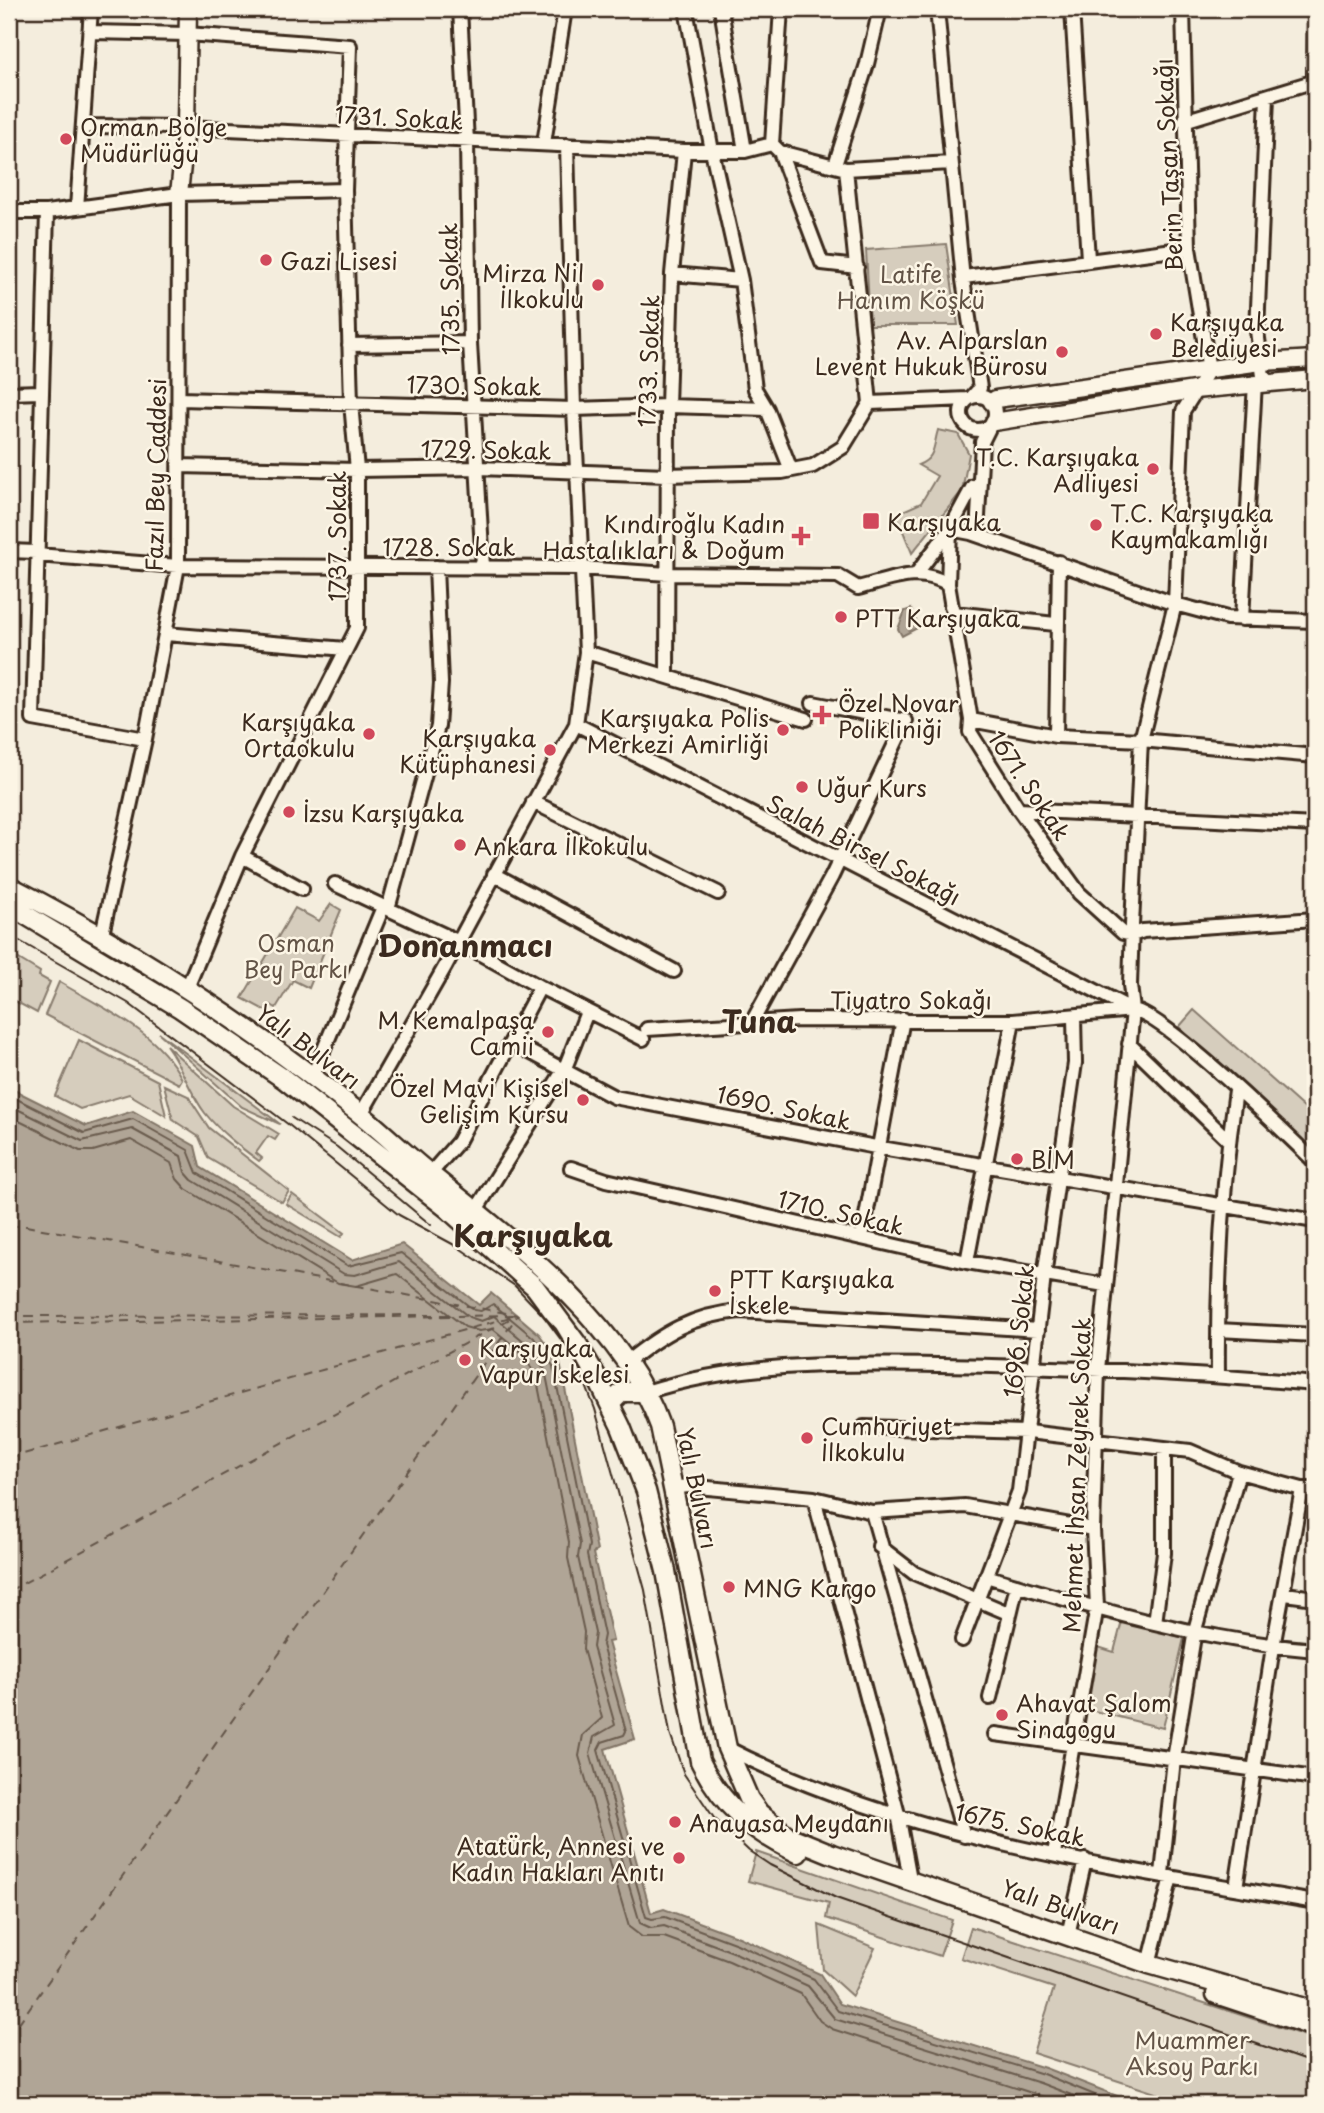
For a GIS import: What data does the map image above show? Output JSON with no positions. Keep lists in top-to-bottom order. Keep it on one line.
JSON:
{"streets":{"main road":["Fazıl Bey Caddesi","Yalı Bulvarı"],"street":["1731. Sokak","Berin Taşan Sokağı","1735. Sokak","1733. Sokak","1730. Sokak","1729. Sokak","1737. Sokak","1728. Sokak","1671. Sokak","Salah Birsel Sokağı","Tiyatro Sokağı","1690. Sokak","1710. Sokak","1696. Sokak","Mehmet İhsan Zeyrek Sokak","1675. Sokak"]},"crossings":[["1731. Sokak","1735. Sokak"],["1731. Sokak","1733. Sokak"],["1731. Sokak","Fazıl Bey Caddesi"],["1731. Sokak","1737. Sokak"],["1735. Sokak","1730. Sokak"],["1735. Sokak","1729. Sokak"],["1735. Sokak","1728. Sokak"],["1733. Sokak","1730. Sokak"],["1733. Sokak","1729. Sokak"],["1733. Sokak","1728. Sokak"],["1730. Sokak","Fazıl Bey Caddesi"],["1730. Sokak","1737. Sokak"],["1729. Sokak","Fazıl Bey Caddesi"],["1729. Sokak","1737. Sokak"],["Fazıl Bey Caddesi","1737. Sokak"],["Fazıl Bey Caddesi","1728. Sokak"],["Fazıl Bey Caddesi","Yalı Bulvarı"],["1737. Sokak","1728. Sokak"],["1737. Sokak","Yalı Bulvarı"],["1671. Sokak","Mehmet İhsan Zeyrek Sokak"],["Salah Birsel Sokağı","Tiyatro Sokağı"],["Salah Birsel Sokağı","Mehmet İhsan Zeyrek Sokak"],["Tiyatro Sokağı","1696. Sokak"],["Tiyatro Sokağı","Mehmet İhsan Zeyrek Sokak"],["Yalı Bulvarı","1675. Sokak"],["1690. Sokak","1696. Sokak"],["1690. Sokak","Mehmet İhsan Zeyrek Sokak"],["1710. Sokak","1696. Sokak"],["1710. Sokak","Mehmet İhsan Zeyrek Sokak"],["Mehmet İhsan Zeyrek Sokak","1675. Sokak"]],"districts":["Donanmacı","Tuna","Karşıyaka"],"parks":["Latife Hanım Köşkü","Osman Bey Parkı","Muammer Aksoy Parkı"],"places":{"other":["Orman Bölge Müdürlüğü","Gazi Lisesi","Mirza Nil İlkokulu","Karşıyaka Belediyesi","Av. Alparslan Levent Hukuk Bürosu","T.C. Karşıyaka Adliyesi","T.C. Karşıyaka Kaymakamlığı","PTT Karşıyaka","Karşıyaka Polis Merkezi Amirliği","Karşıyaka Ortaokulu","Karşıyaka Kütüphanesi","Uğur Kurs","İzsu Karşıyaka","Ankara İlkokulu","M. Kemalpaşa Camii","Özel Mavi Kişisel Gelişim Kursu","BİM","PTT Karşıyaka İskele","Karşıyaka Vapur İskelesi","Cumhuriyet İlkokulu","MNG Kargo","Ahavat Şalom Sinagogu","Anayasa Meydanı","Atatürk, Annesi ve Kadın Hakları Anıtı"],"transit":["Karşıyaka"],"health":["Kındıroğlu Kadın Hastalıkları & Doğum","Özel Novar Polikliniği"]}}
